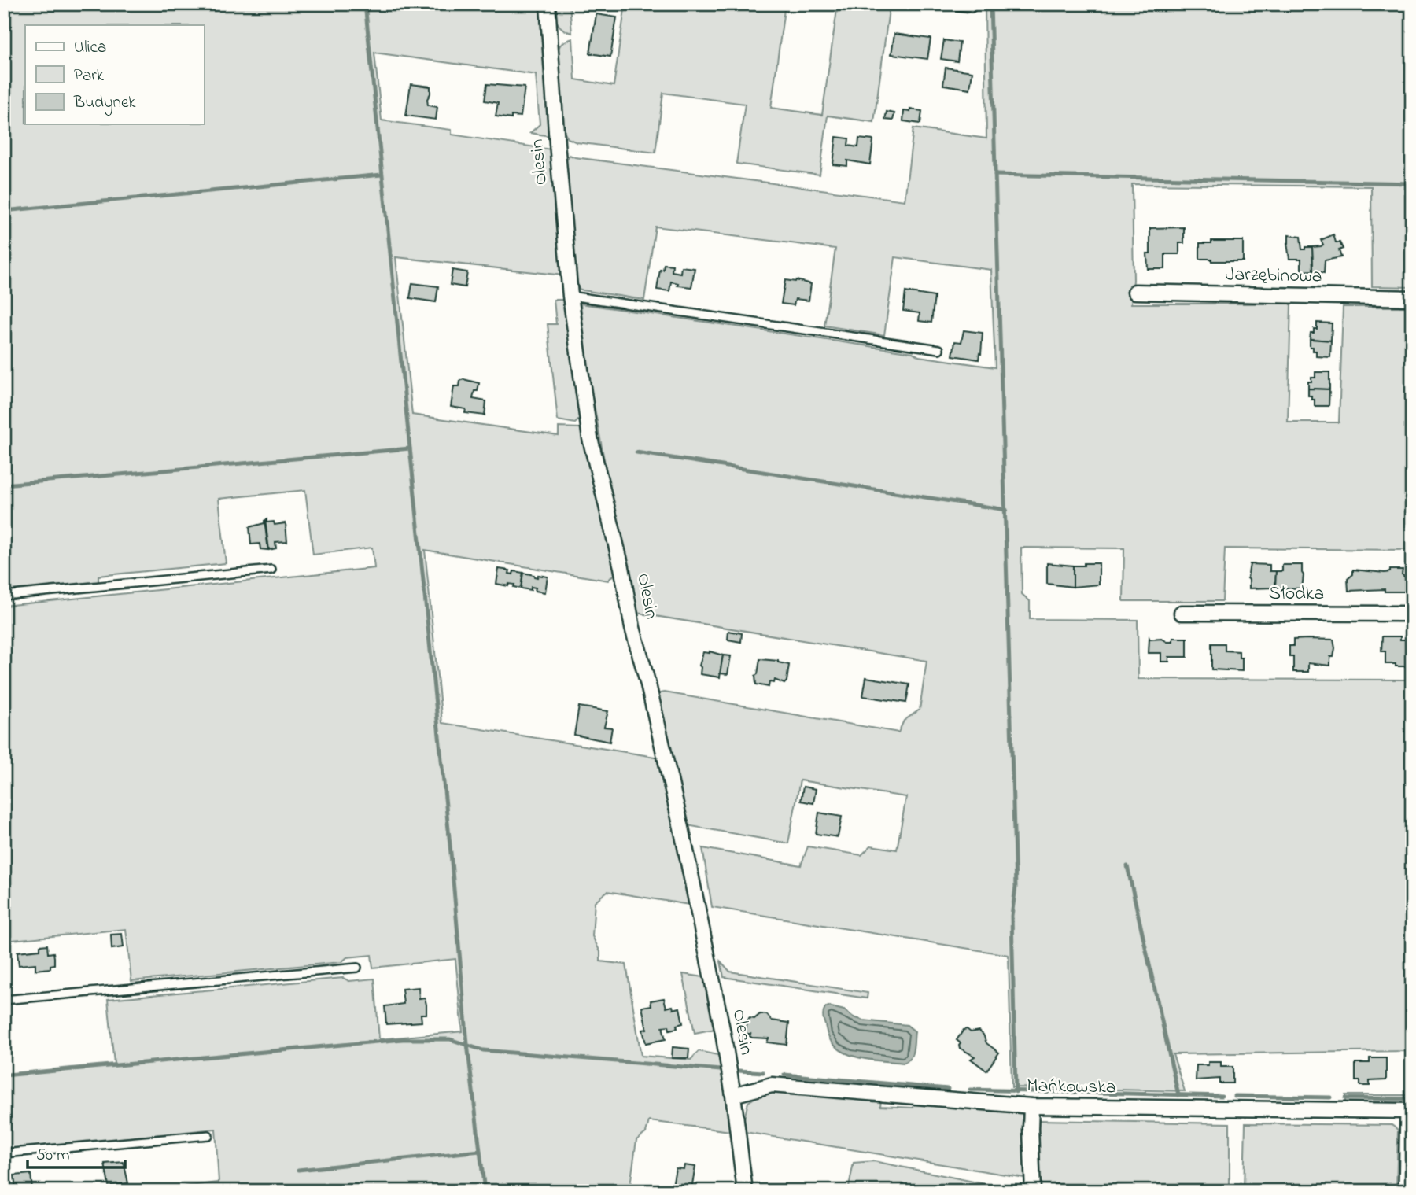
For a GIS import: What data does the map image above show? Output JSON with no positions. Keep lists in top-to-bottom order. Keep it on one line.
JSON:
{"streets":{"street":["Olesin","Jarzębinowa","Słodka","Mańkowska"]},"crossings":[["Olesin","Mańkowska"]],"legend":["Ulica","Park","Budynek"],"scale_bar":"50 m"}
